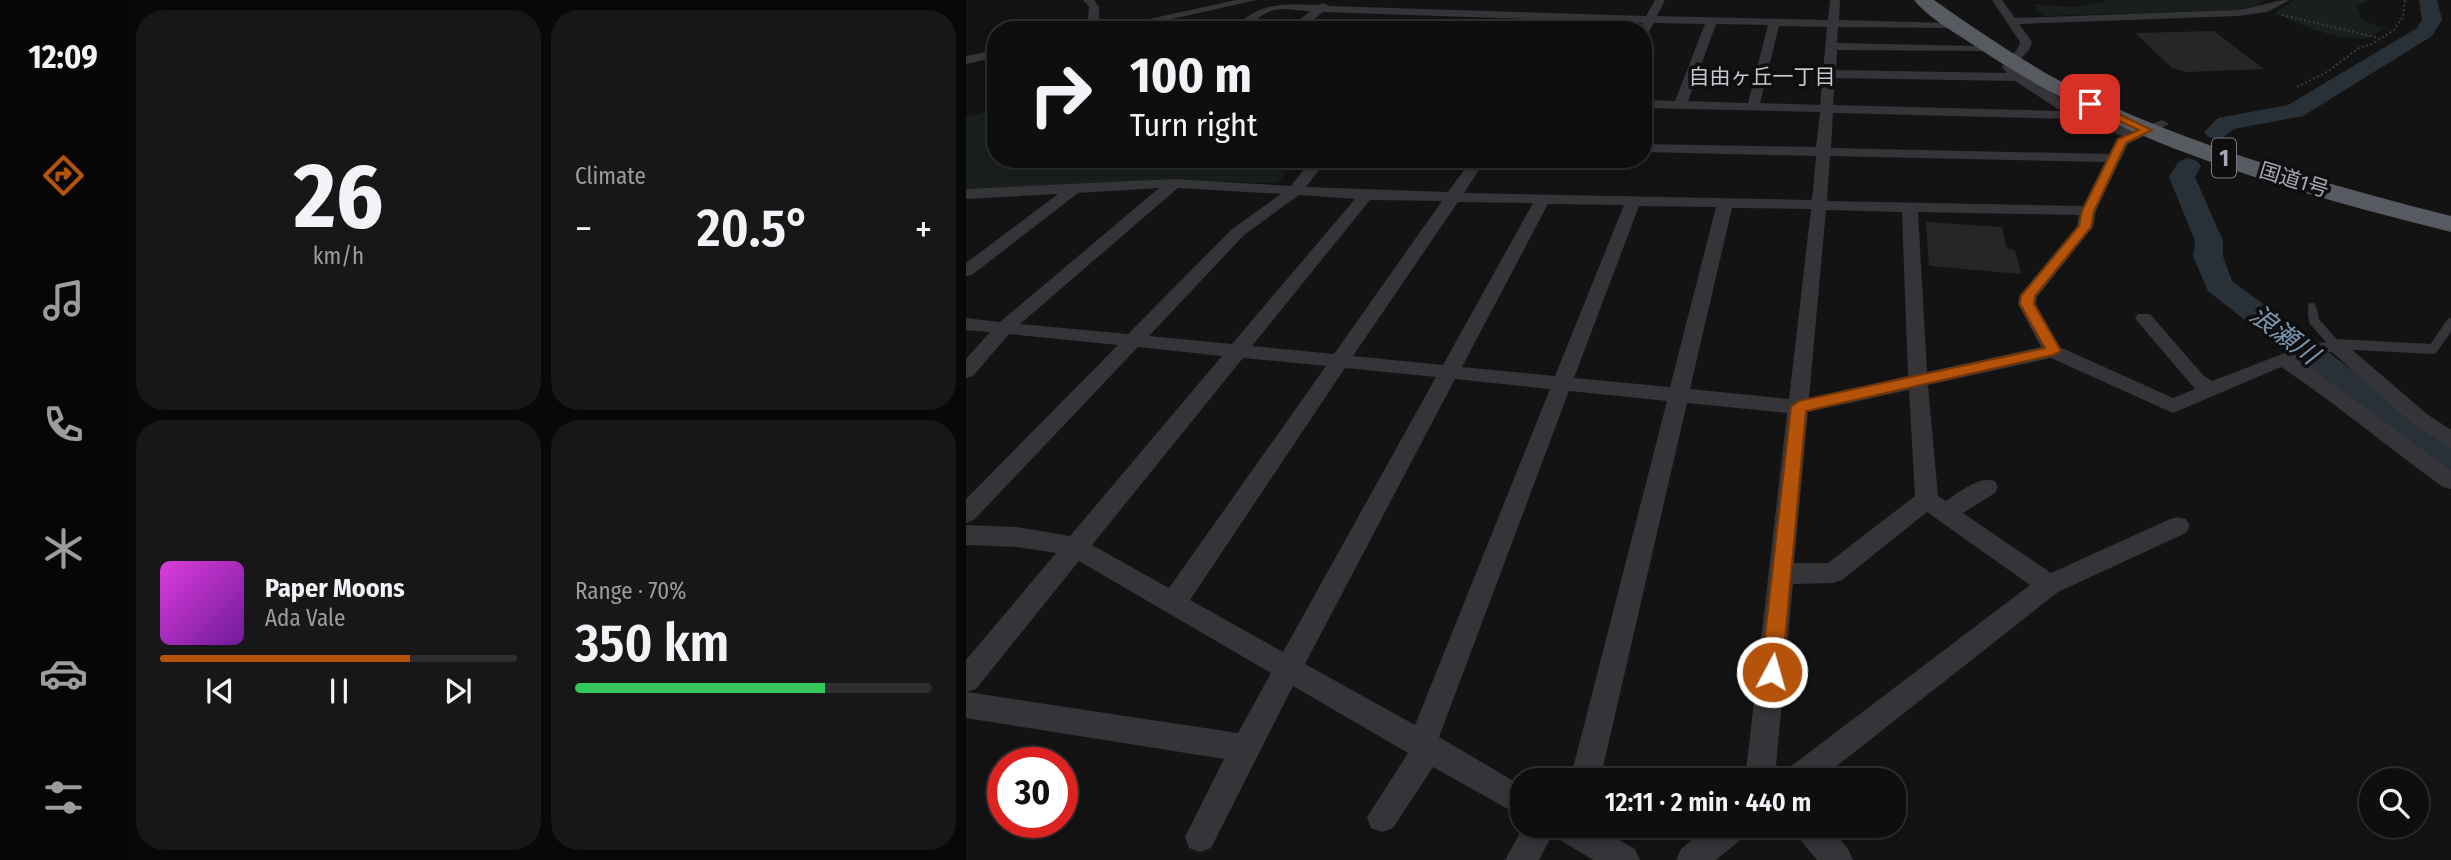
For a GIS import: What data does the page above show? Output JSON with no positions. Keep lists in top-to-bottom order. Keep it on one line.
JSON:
{"streets":{"highway":["1","国道1号"]},"districts":["自由ヶ丘一丁目"],"water":["浪瀬川"],"page":{"tabs":"12:09","tile":[["26","km/h"],"Climate",["Range · 70%","350 km"]],"turn":["100 m","Turn right"],"heat":["−","20.5°","+"],"song":["Paper Moons","Ada Vale"],"limit":"30","trip":"12:11 · 2 min · 440 m"}}
